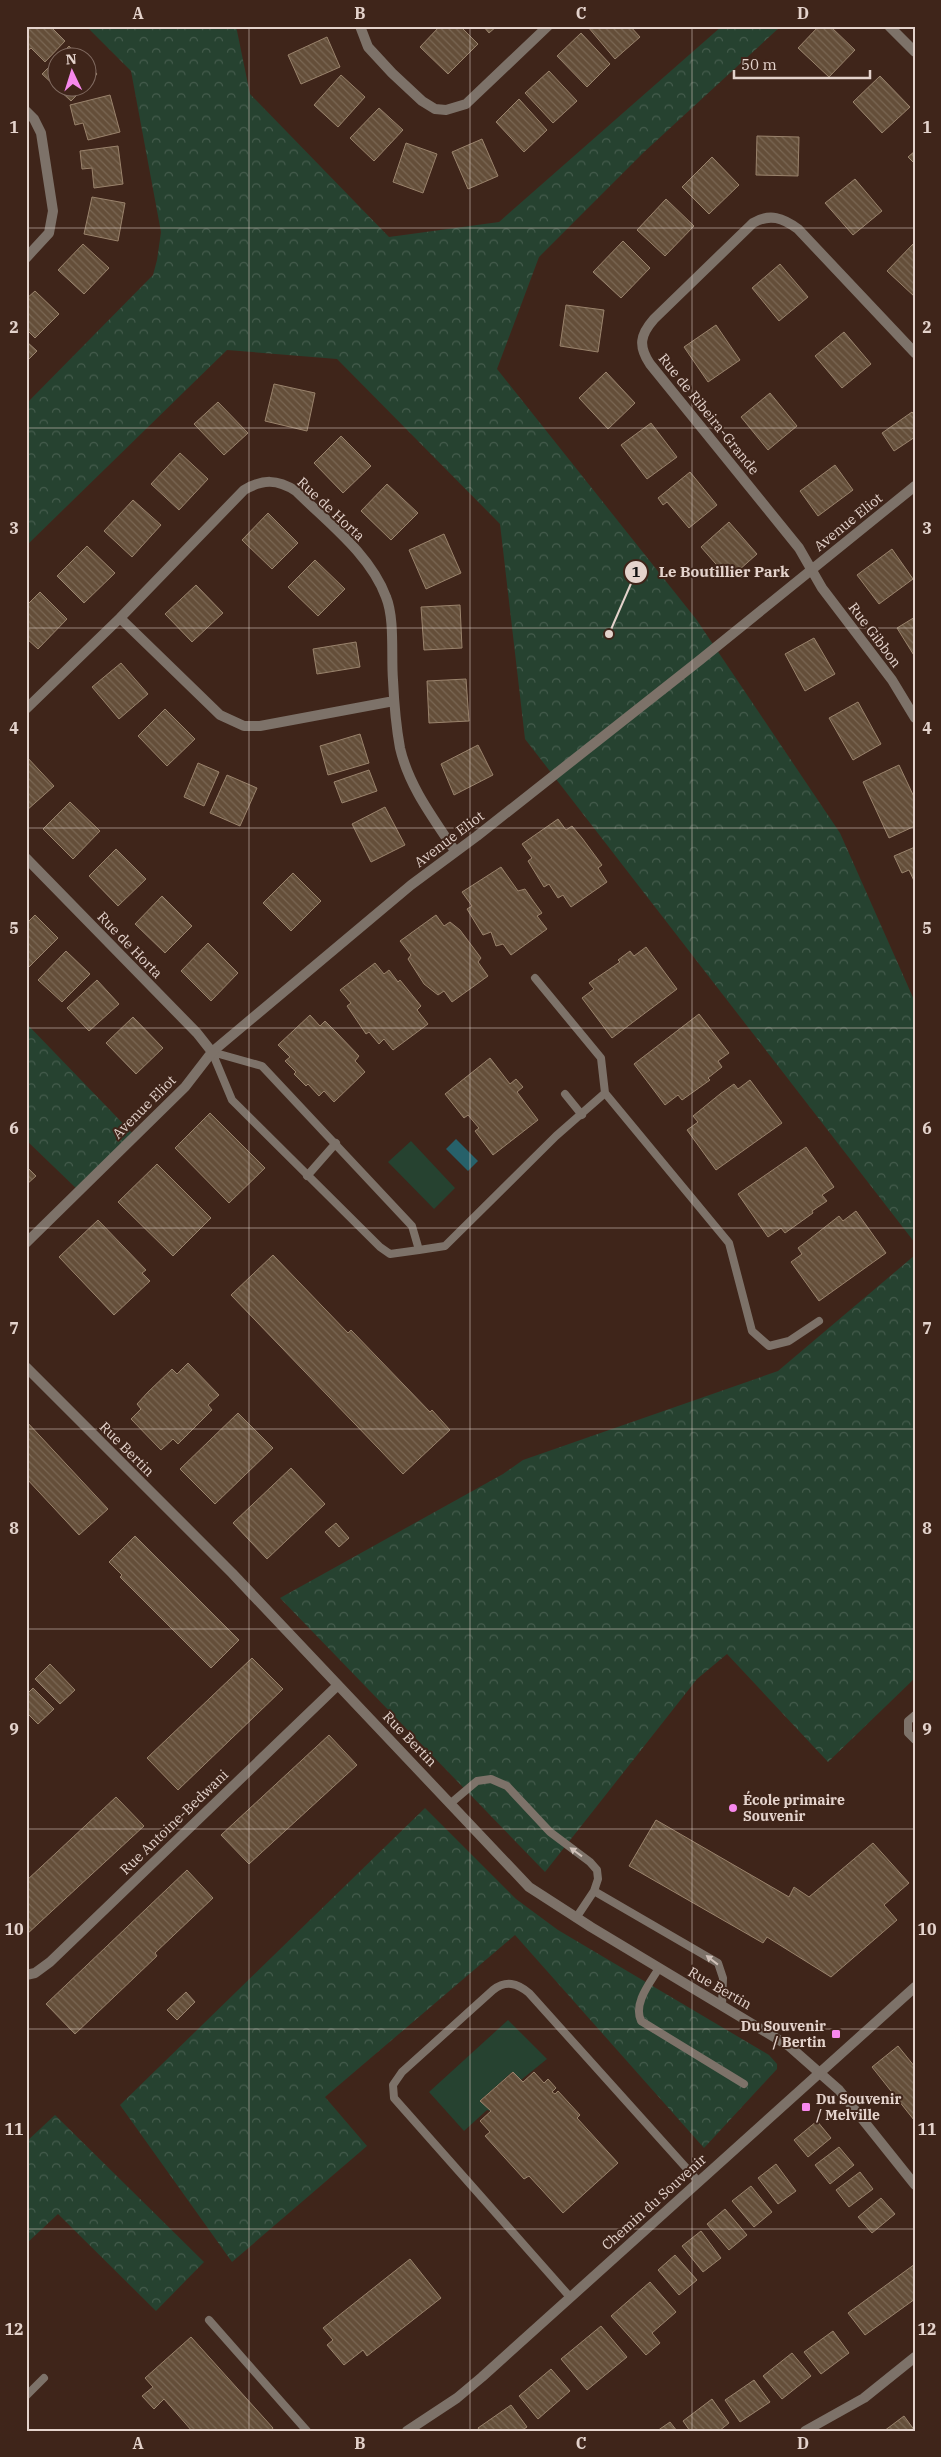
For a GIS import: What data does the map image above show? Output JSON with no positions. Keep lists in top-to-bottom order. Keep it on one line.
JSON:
{"streets":{"street":["Rue de Ribeira-Grande","Rue de Horta","Avenue Eliot","Rue Gibbon","Rue Bertin","Rue Antoine-Bedwani","Chemin du Souvenir"]},"crossings":[["Rue de Ribeira-Grande","Avenue Eliot"],["Rue de Ribeira-Grande","Rue Gibbon"],["Rue de Horta","Avenue Eliot"],["Avenue Eliot","Rue Gibbon"],["Rue Bertin","Rue Antoine-Bedwani"],["Rue Bertin","Chemin du Souvenir"]],"places":{"other":["Le Boutillier Park","École primaire Souvenir"],"transit":["Du Souvenir / Bertin","Du Souvenir / Melville"]},"scale_bar":"50 m","north":"top","grid":{"columns":["A","B","C","D"],"rows":["1","2","3","4","5","6","7","8","9","10","11","12"]}}
